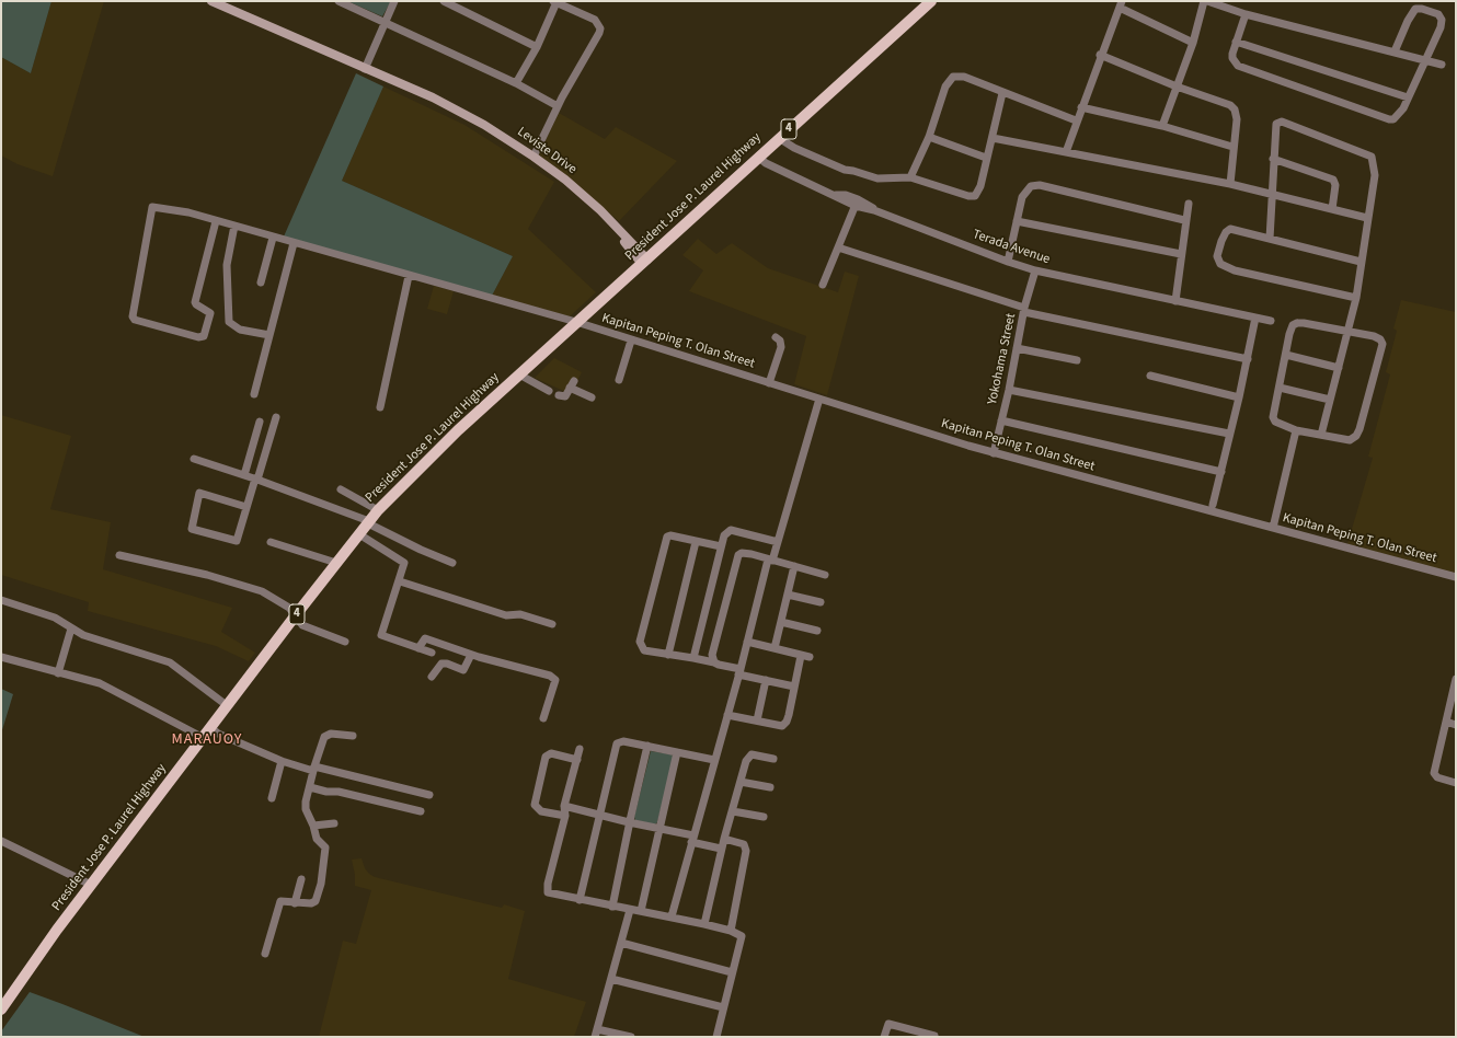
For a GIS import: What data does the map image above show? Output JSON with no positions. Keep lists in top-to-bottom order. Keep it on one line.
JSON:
{"streets":{"main road":["4","Leviste Drive","President Jose P. Laurel Highway"],"street":["Terada Avenue","Kapitan Peping T. Olan Street","Yokohama Street"]},"crossings":[["Leviste Drive","President Jose P. Laurel Highway"],["President Jose P. Laurel Highway","Terada Avenue"],["President Jose P. Laurel Highway","Kapitan Peping T. Olan Street"],["Terada Avenue","Yokohama Street"],["Kapitan Peping T. Olan Street","Yokohama Street"]],"districts":["MARAUOY"]}
